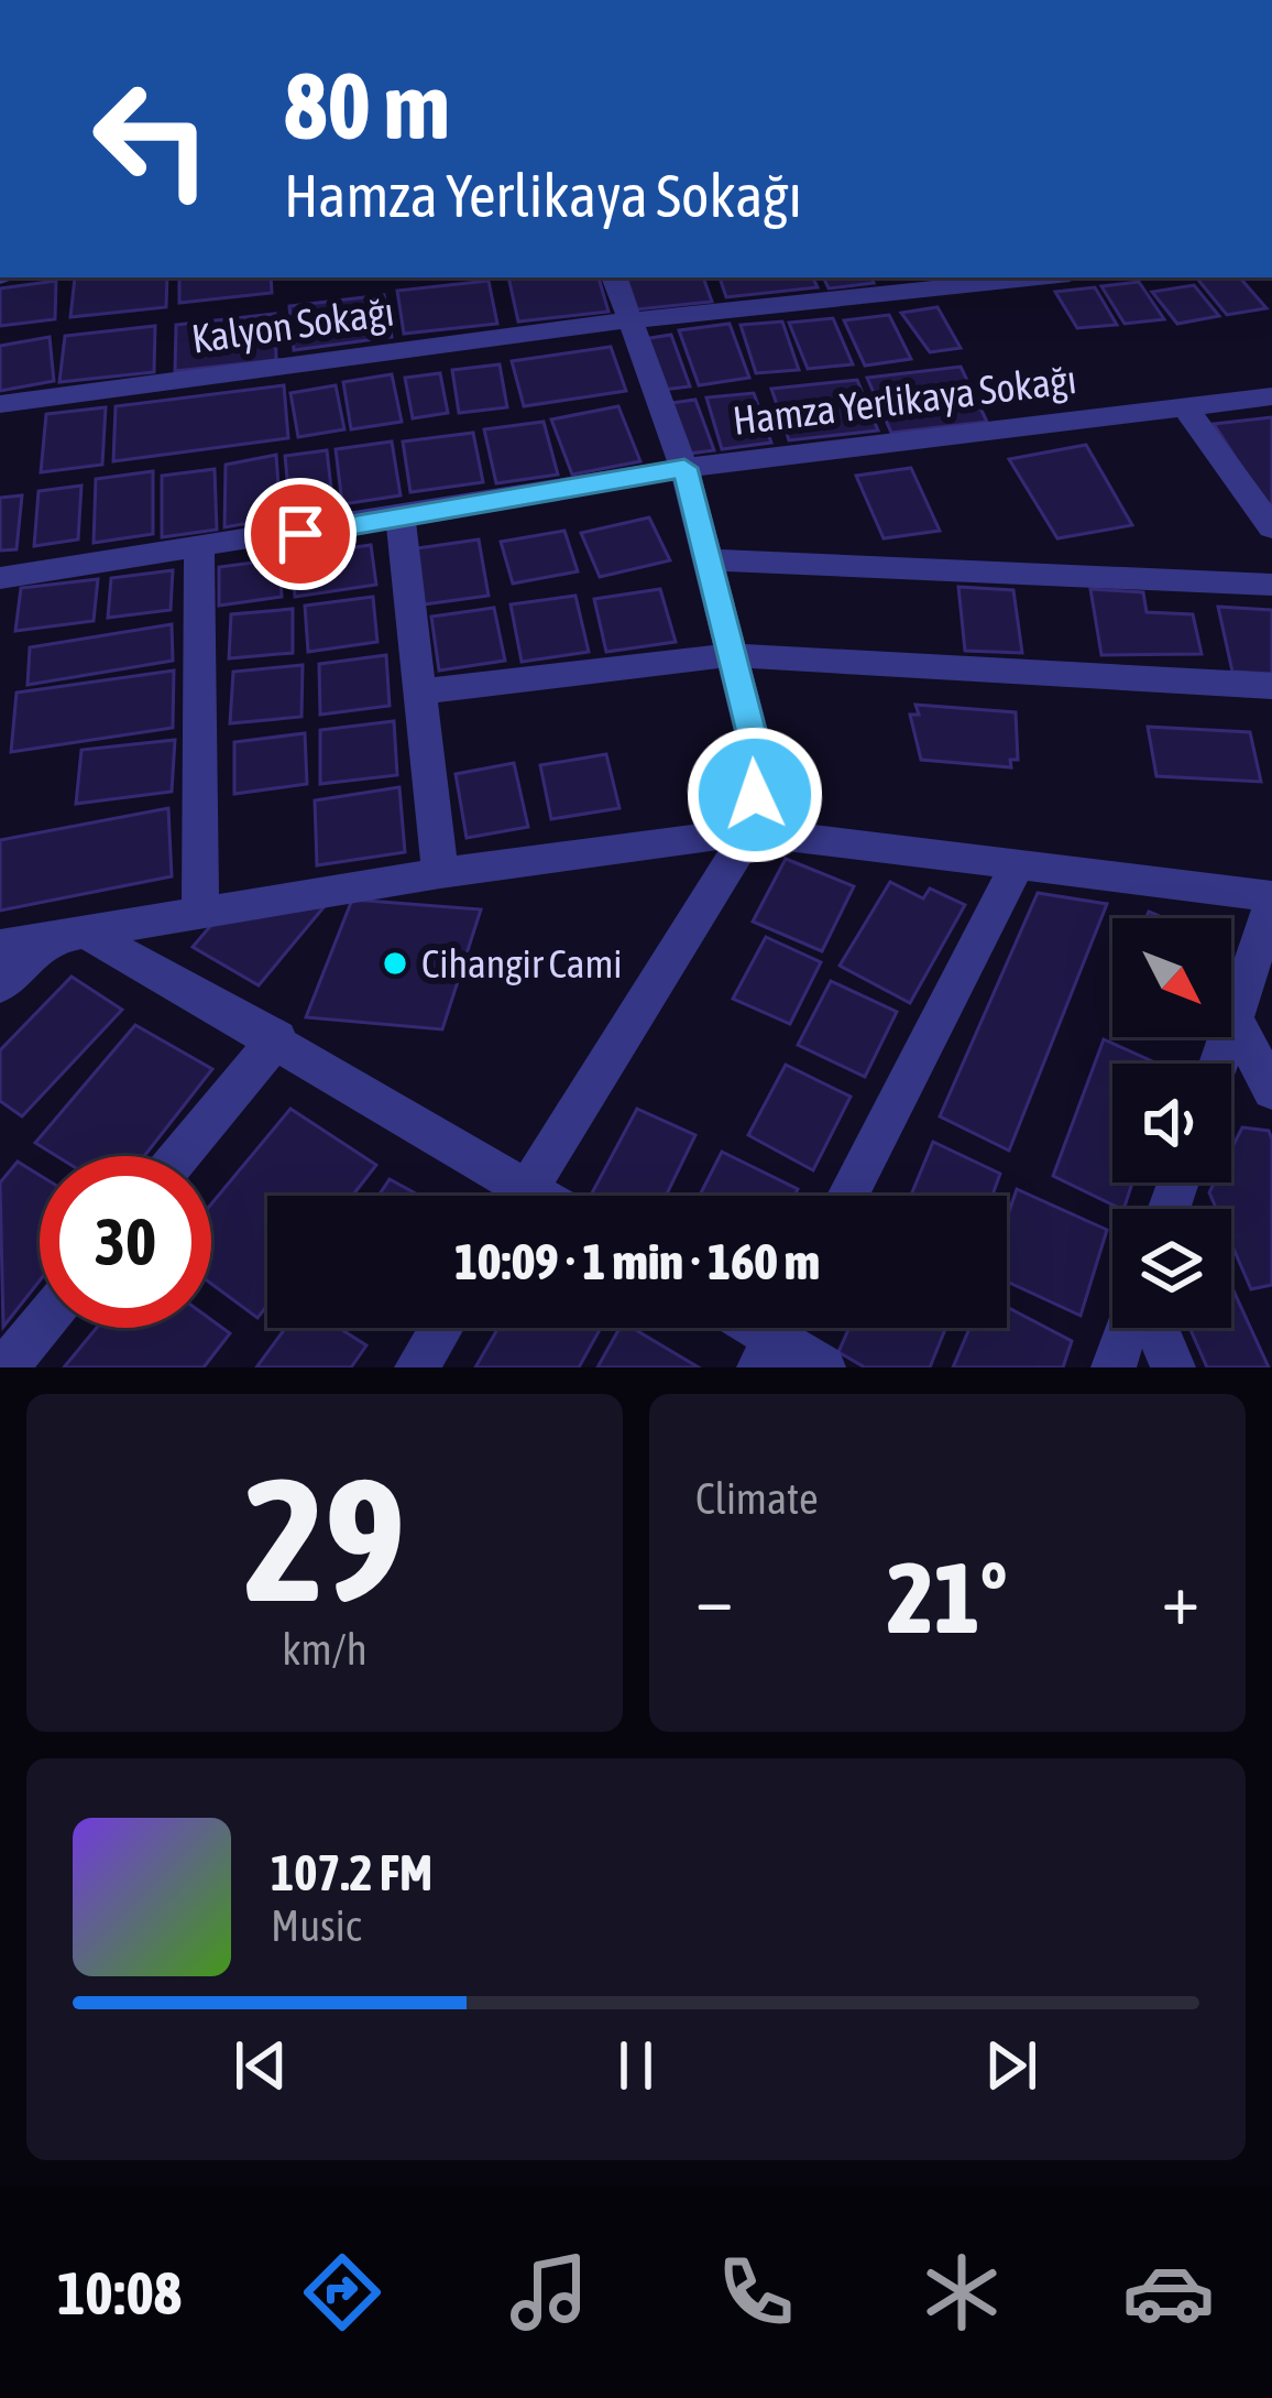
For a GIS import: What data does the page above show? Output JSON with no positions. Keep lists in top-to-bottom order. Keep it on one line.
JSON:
{"streets":{"street":["Kalyon Sokağı","Hamza Yerlikaya Sokağı"]},"places":["Cihangir Cami"],"north":"bottom right","page":{"turn":["80 m","Hamza Yerlikaya Sokağı"],"limit":"30","trip":"10:09 · 1 min · 160 m","tile":[["29","km/h"],"Climate"],"heat":["−","21°","+"],"song":["107.2 FM","Music"],"tabs":"10:08"}}
